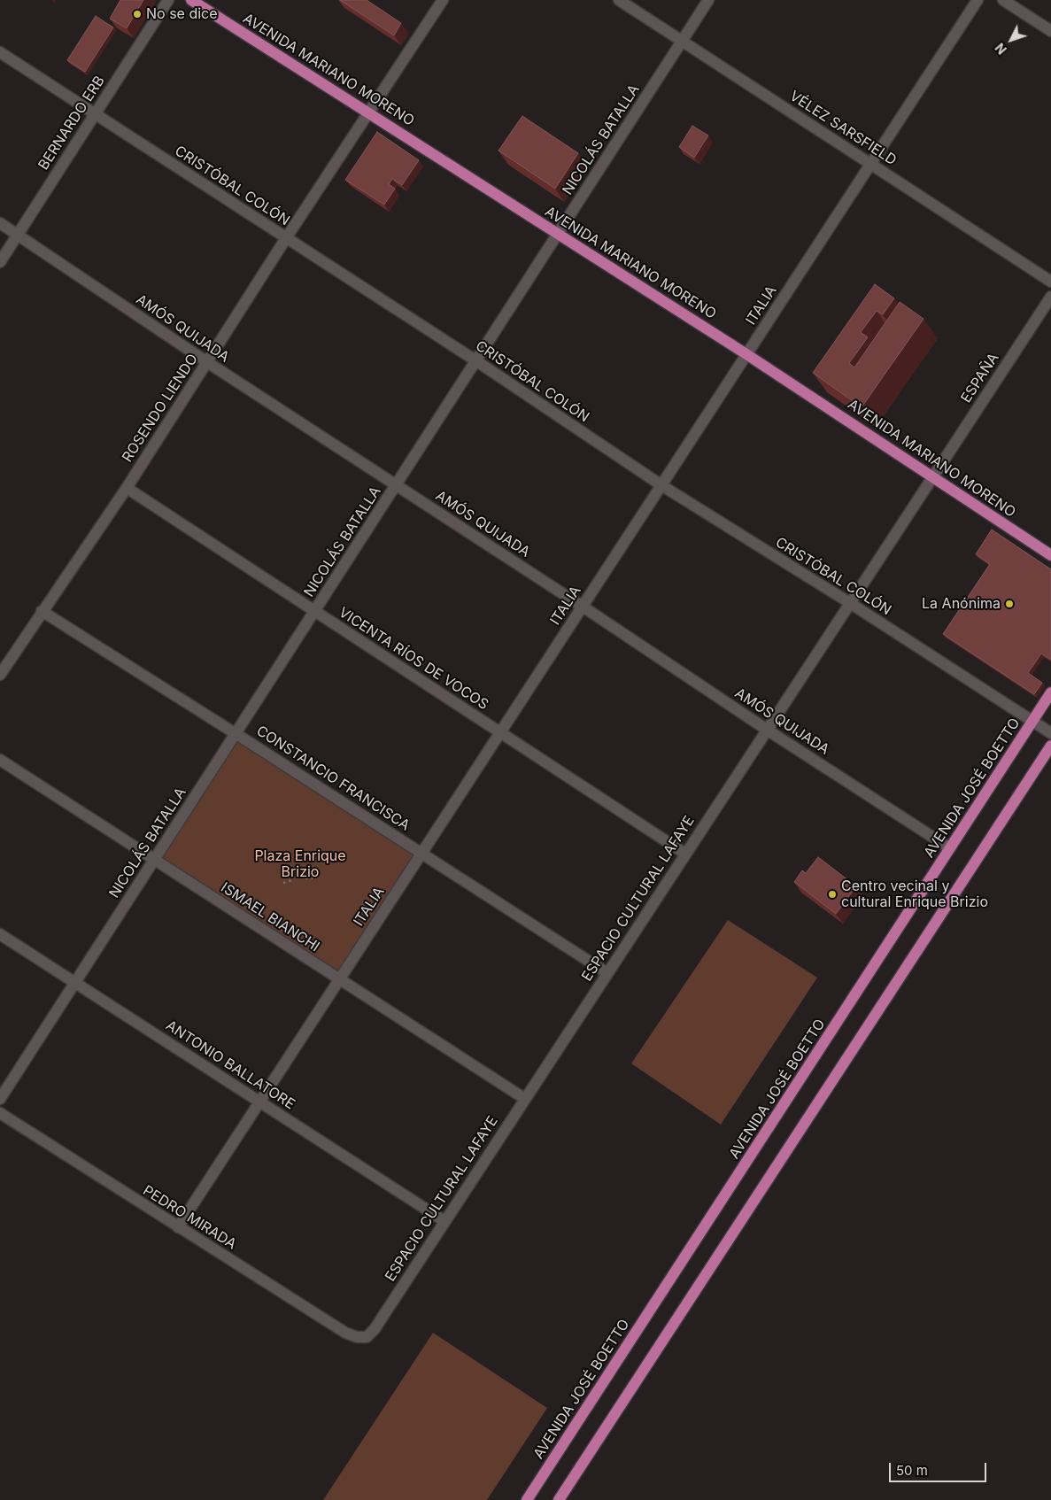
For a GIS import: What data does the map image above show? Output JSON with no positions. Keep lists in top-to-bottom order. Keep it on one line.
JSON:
{"streets":{"main road":["AVENIDA MARIANO MORENO","AVENIDA JOSÉ BOETTO"],"street":["BERNARDO ERB","VÉLEZ SARSFIELD","NICOLÁS BATALLA","CRISTÓBAL COLÓN","ITALIA","AMÓS QUIJADA","ESPAÑA","ROSENDO LIENDO","VICENTA RÍOS DE VOCOS","CONSTANCIO FRANCISCA","ESPACIO CULTURAL LAFAYE","ISMAEL BIANCHI","ANTONIO BALLATORE","PEDRO MIRADA"]},"crossings":[["AVENIDA MARIANO MORENO","NICOLÁS BATALLA"],["AVENIDA MARIANO MORENO","ITALIA"],["AVENIDA MARIANO MORENO","ESPAÑA"],["AVENIDA MARIANO MORENO","ROSENDO LIENDO"],["AVENIDA MARIANO MORENO","ESPACIO CULTURAL LAFAYE"],["BERNARDO ERB","CRISTÓBAL COLÓN"],["BERNARDO ERB","AMÓS QUIJADA"],["VÉLEZ SARSFIELD","NICOLÁS BATALLA"],["VÉLEZ SARSFIELD","ITALIA"],["NICOLÁS BATALLA","CRISTÓBAL COLÓN"],["NICOLÁS BATALLA","AMÓS QUIJADA"],["NICOLÁS BATALLA","VICENTA RÍOS DE VOCOS"],["NICOLÁS BATALLA","CONSTANCIO FRANCISCA"],["NICOLÁS BATALLA","ISMAEL BIANCHI"],["NICOLÁS BATALLA","ANTONIO BALLATORE"],["CRISTÓBAL COLÓN","ITALIA"],["CRISTÓBAL COLÓN","ROSENDO LIENDO"],["CRISTÓBAL COLÓN","AVENIDA JOSÉ BOETTO"],["CRISTÓBAL COLÓN","ESPACIO CULTURAL LAFAYE"],["ITALIA","AMÓS QUIJADA"],["ITALIA","VICENTA RÍOS DE VOCOS"],["ITALIA","CONSTANCIO FRANCISCA"],["ITALIA","ISMAEL BIANCHI"],["ITALIA","ANTONIO BALLATORE"],["ITALIA","PEDRO MIRADA"],["AMÓS QUIJADA","ROSENDO LIENDO"],["AMÓS QUIJADA","AVENIDA JOSÉ BOETTO"],["AMÓS QUIJADA","ESPACIO CULTURAL LAFAYE"],["ESPAÑA","ESPACIO CULTURAL LAFAYE"],["ROSENDO LIENDO","VICENTA RÍOS DE VOCOS"],["ROSENDO LIENDO","CONSTANCIO FRANCISCA"],["VICENTA RÍOS DE VOCOS","ESPACIO CULTURAL LAFAYE"],["CONSTANCIO FRANCISCA","ESPACIO CULTURAL LAFAYE"],["ESPACIO CULTURAL LAFAYE","ISMAEL BIANCHI"],["ESPACIO CULTURAL LAFAYE","ANTONIO BALLATORE"],["ESPACIO CULTURAL LAFAYE","PEDRO MIRADA"]],"parks":["Plaza Enrique Brizio"],"places":["No se dice","La Anónima","Centro vecinal y cultural Enrique Brizio"],"scale_bar":"50 m","north":"bottom left"}
